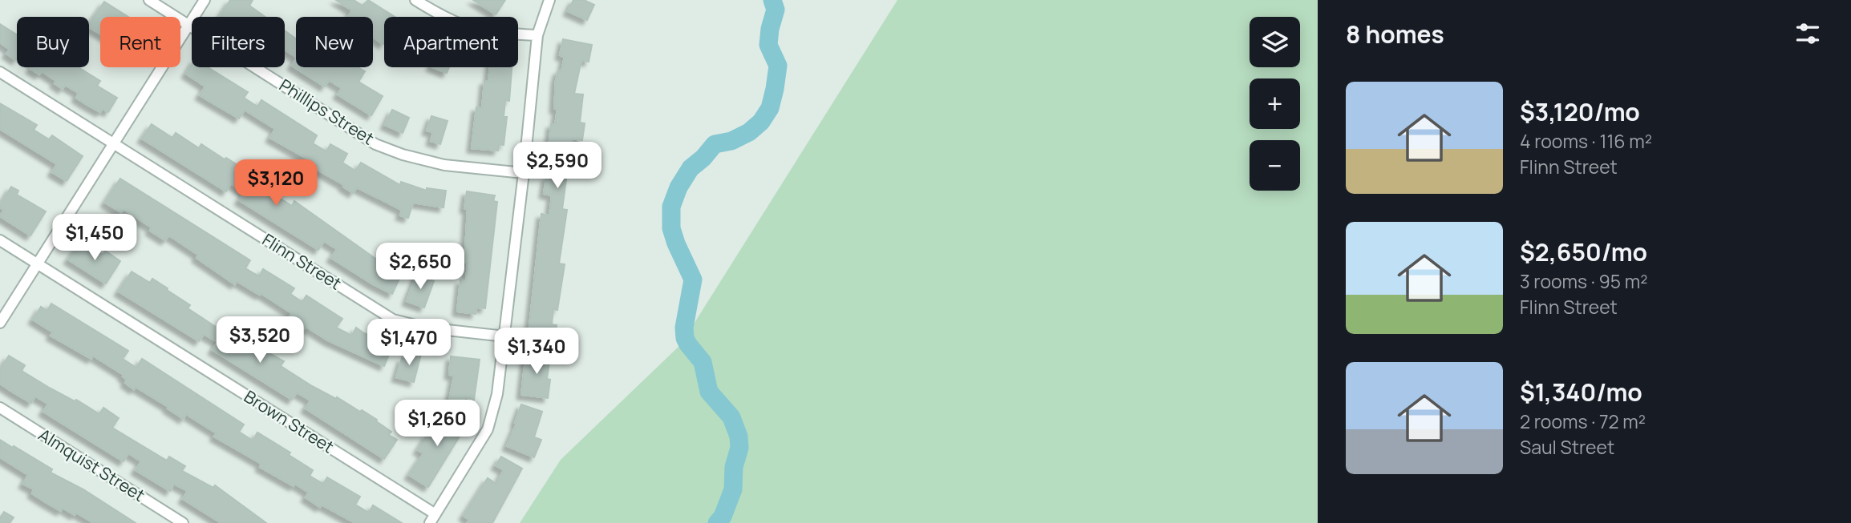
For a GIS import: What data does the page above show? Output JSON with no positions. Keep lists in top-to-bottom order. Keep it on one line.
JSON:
{"streets":{"street":["Phillips Street","Flinn Street","Brown Street","Almquist Street"]},"page":{"heading":"8 homes","map_buttons":["+","−"],"chip":["Buy","Rent","Filters","New","Apartment"],"list":[{"name":"$3,120/mo","note":"4 rooms · 116 m² · Flinn Street"},{"name":"$2,650/mo","note":"3 rooms · 95 m² · Flinn Street"},{"name":"$1,340/mo","note":"2 rooms · 72 m² · Saul Street"}],"price":["$2,590","$3,120","$1,450","$2,650","$3,520","$1,470","$1,340","$1,260"]}}
